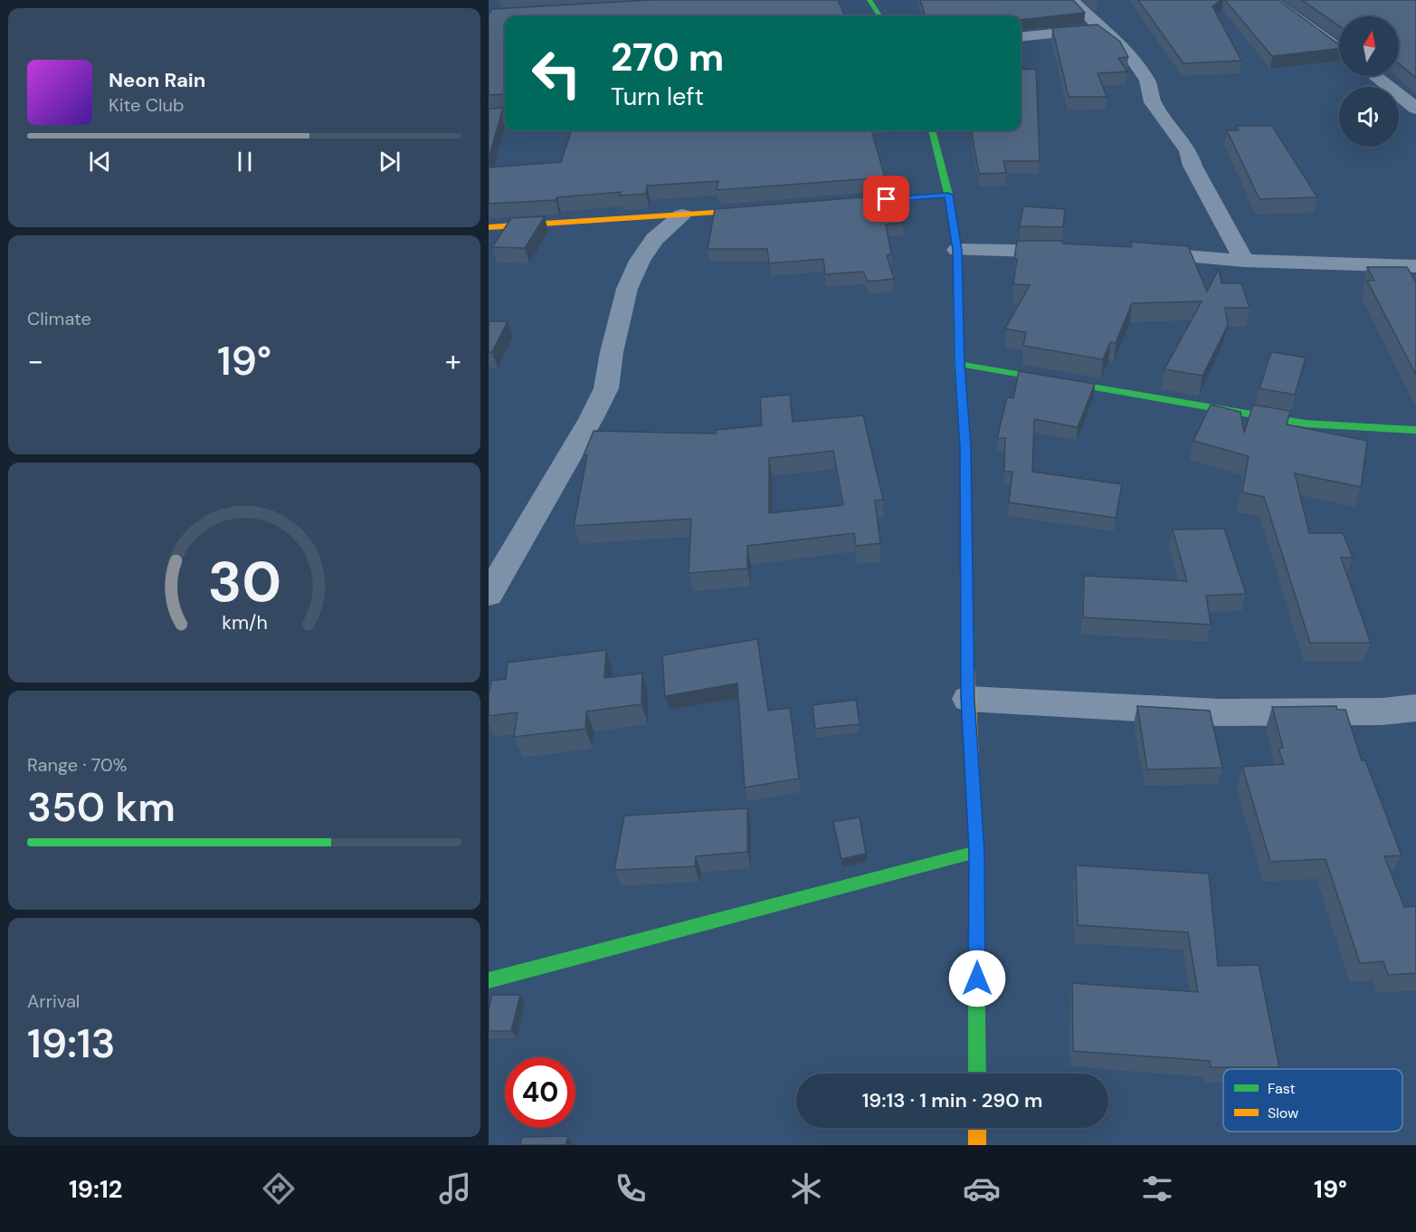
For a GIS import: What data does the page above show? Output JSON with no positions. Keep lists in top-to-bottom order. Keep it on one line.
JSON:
{"legend":["Fast","Slow"],"north":"top","page":{"turn":["270 m","Turn left"],"song":["Neon Rain","Kite Club"],"tile":["Climate",["Range · 70%","350 km"],["Arrival","19:13"]],"heat":["−","19°","+"],"limit":"40","trip":"19:13 · 1 min · 290 m","tabs":["19:12","19°"],"gauge":["30","km/h"]}}
